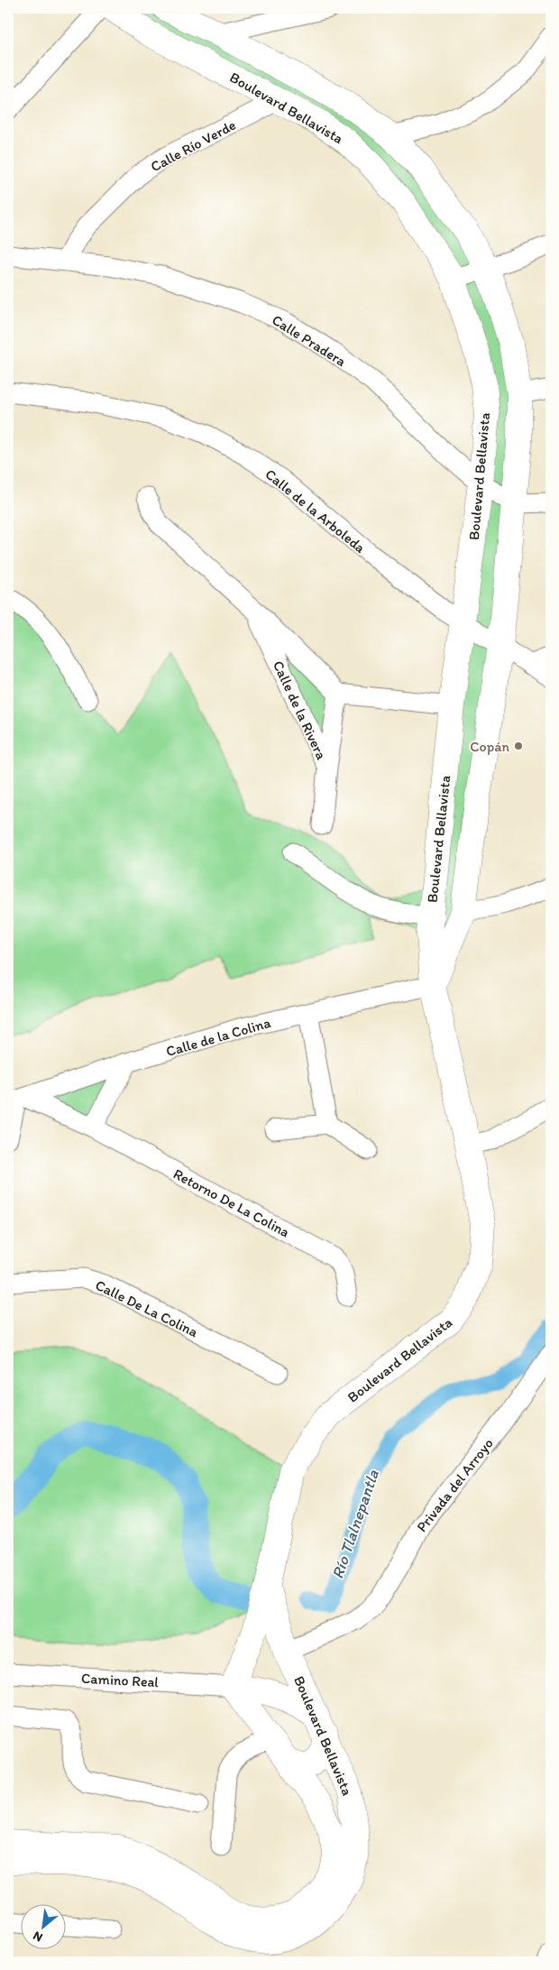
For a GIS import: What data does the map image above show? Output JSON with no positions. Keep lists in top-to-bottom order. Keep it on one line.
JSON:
{"streets":{"main road":["Boulevard Bellavista"],"street":["Calle Río Verde","Calle Pradera","Calle de la Arboleda","Calle de la Rivera","Calle de la Colina","Retorno De La Colina","Calle De La Colina","Privada del Arroyo","Camino Real"]},"crossings":[["Boulevard Bellavista","Calle Río Verde"],["Boulevard Bellavista","Calle Pradera"],["Boulevard Bellavista","Calle de la Arboleda"],["Boulevard Bellavista","Calle de la Colina"],["Boulevard Bellavista","Privada del Arroyo"],["Boulevard Bellavista","Camino Real"],["Calle Río Verde","Calle Pradera"],["Calle de la Colina","Retorno De La Colina"]],"water":["Río Tlalnepantla"],"places":["Copán"],"north":"bottom left"}
